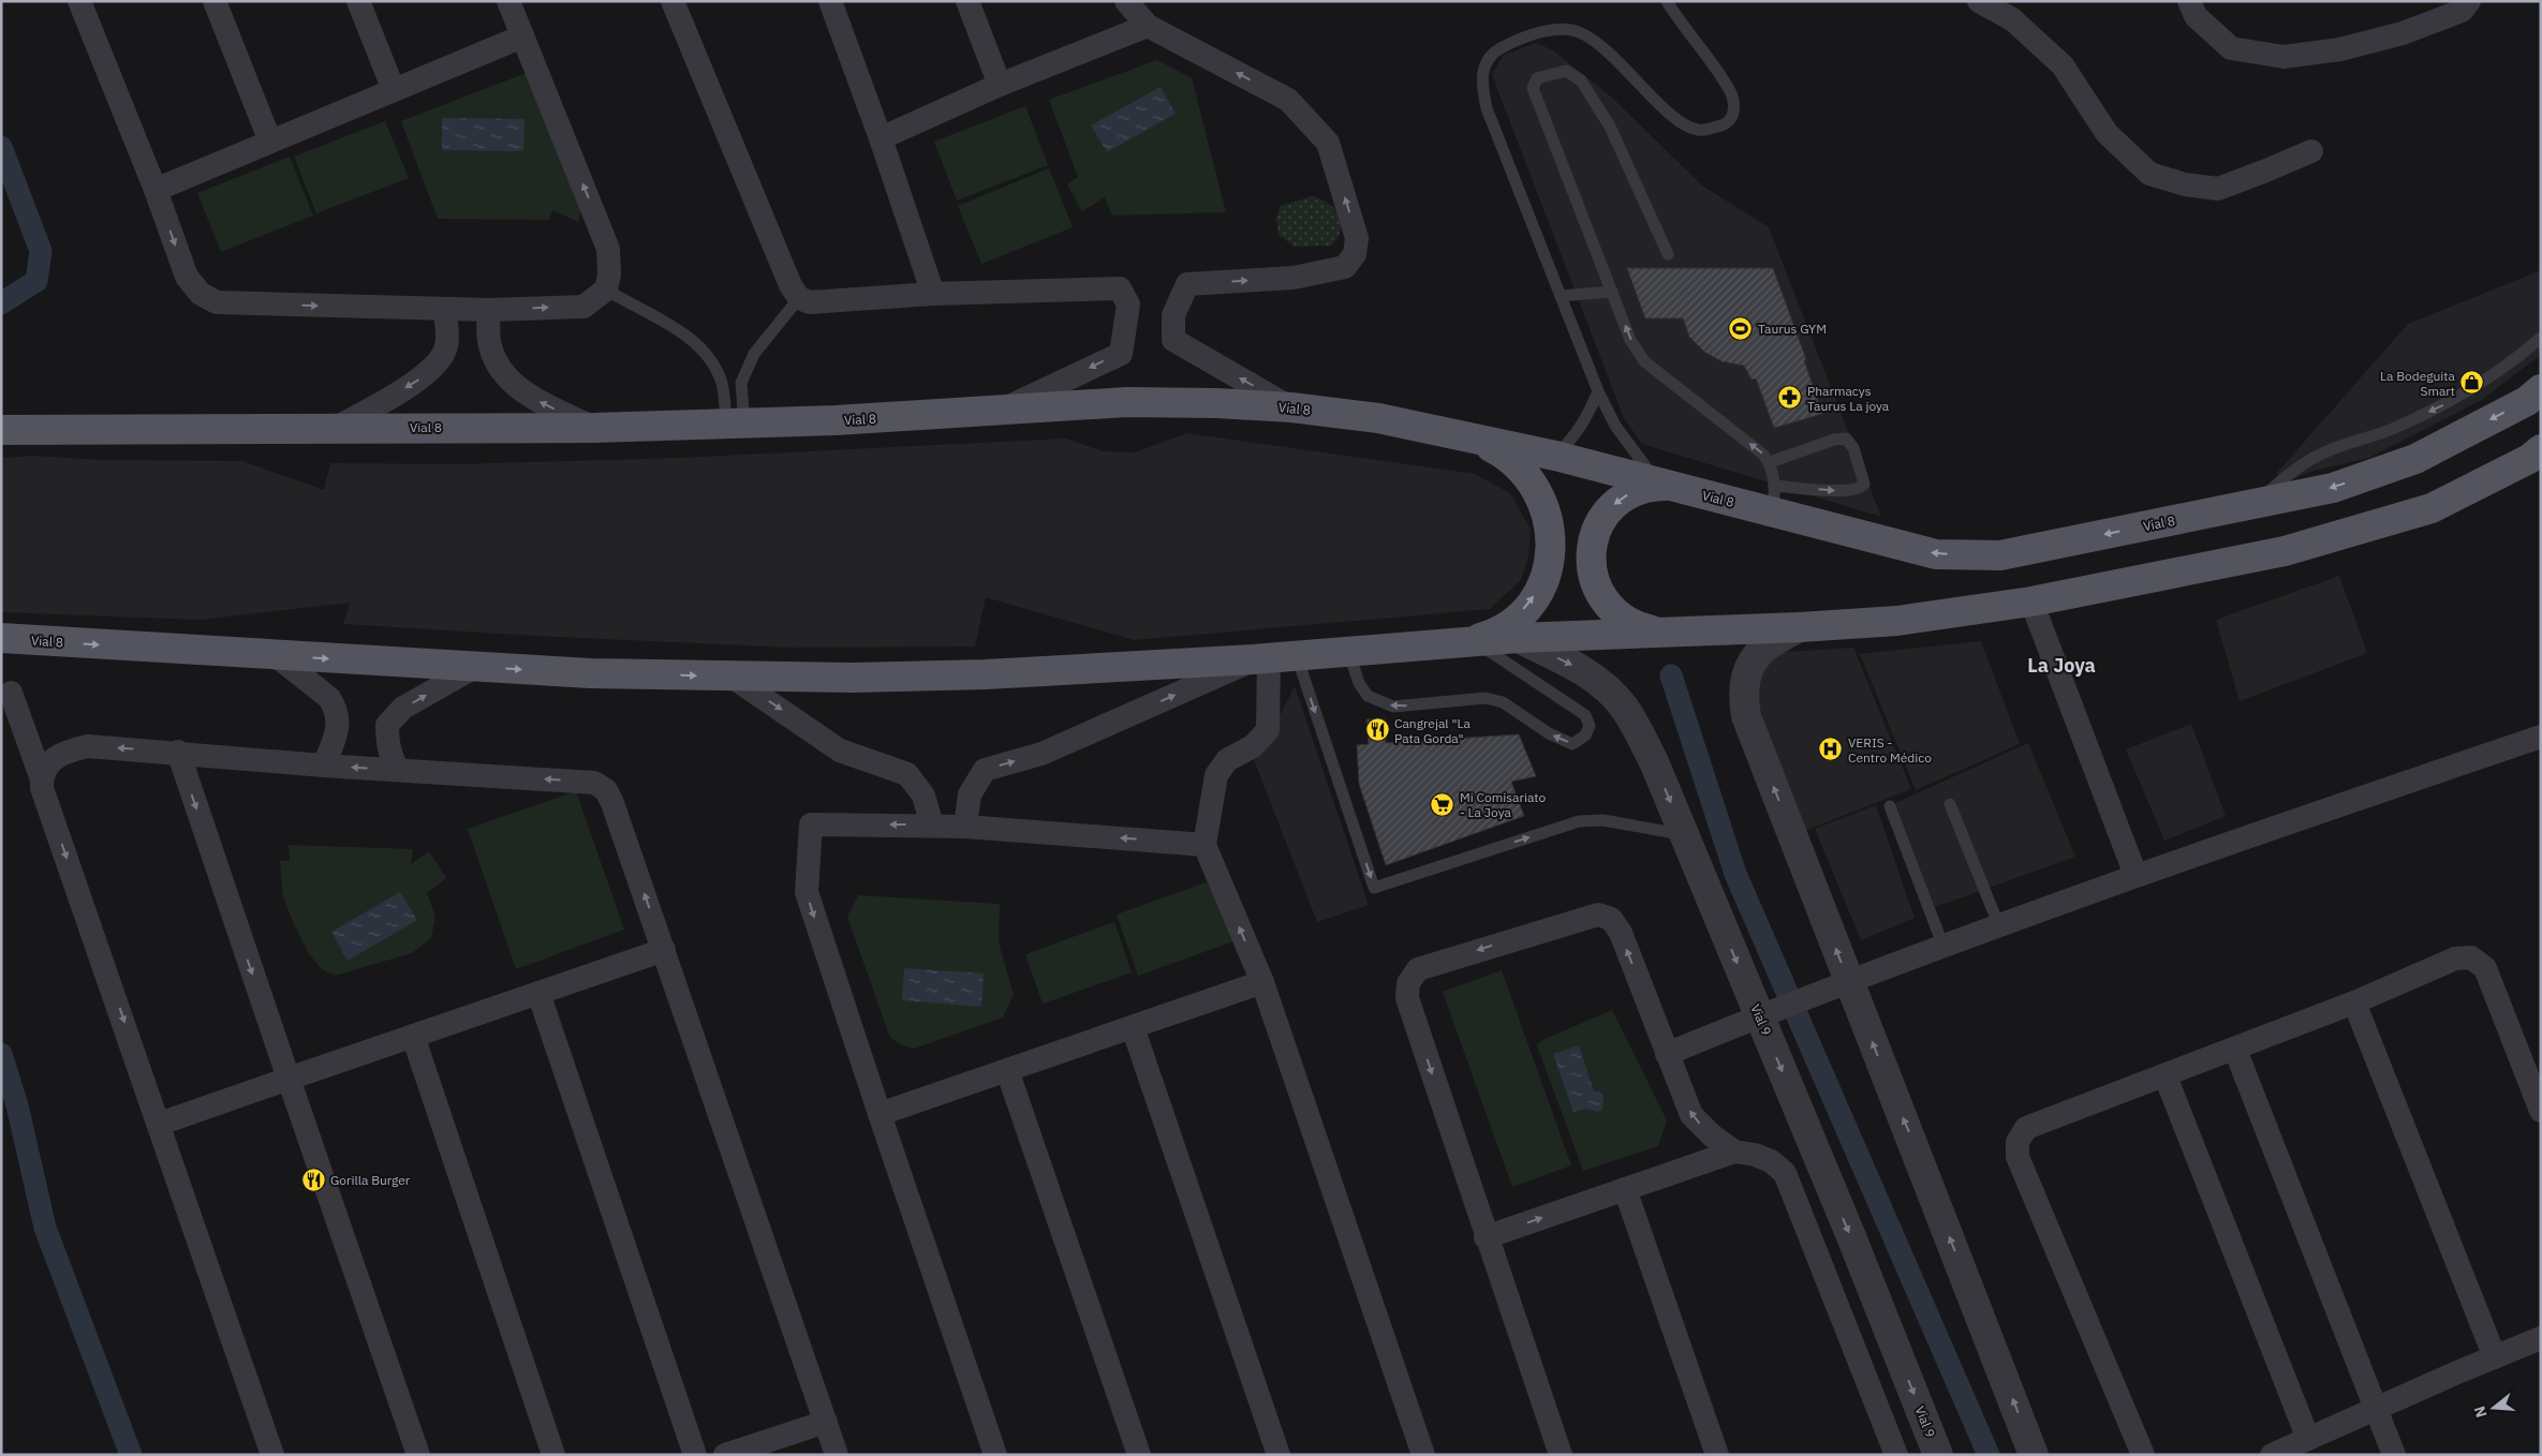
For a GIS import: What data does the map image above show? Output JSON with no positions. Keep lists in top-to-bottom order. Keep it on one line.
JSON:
{"streets":{"main road":["Vial 8"],"street":["Vial 9"]},"crossings":[["Vial 8","Vial 9"]],"districts":["La Joya"],"places":{"sports":["Taurus GYM"],"shop":["La Bodeguita Smart"],"pharmacy":["Pharmacys Taurus La joya"],"restaurant":["Cangrejal \"La Pata Gorda\"","Gorilla Burger"],"hospital":["VERIS - Centro Médico"],"supermarket":["Mi Comisariato - La Joya"]},"north":"left"}
